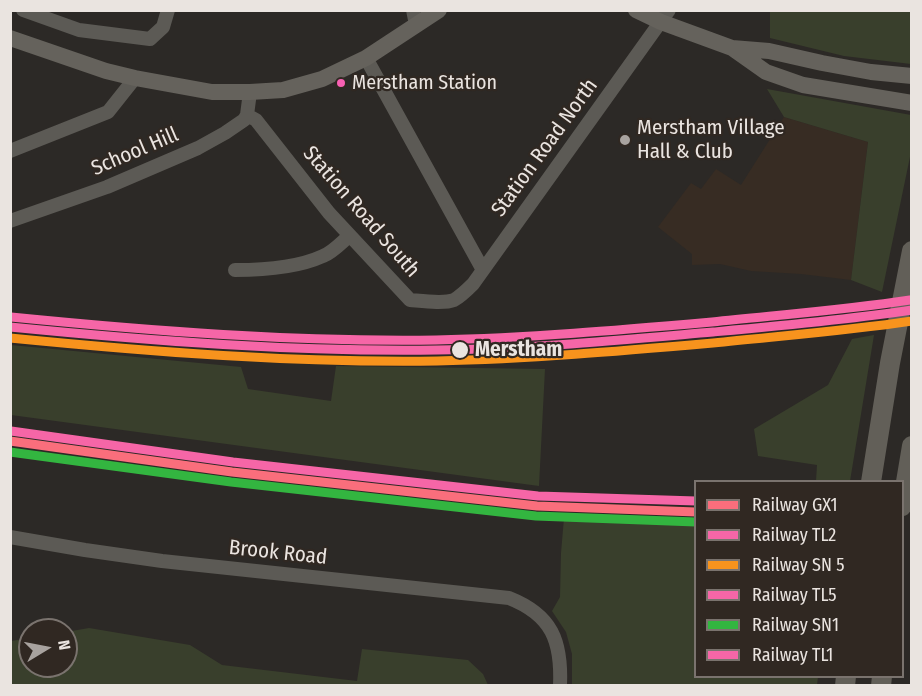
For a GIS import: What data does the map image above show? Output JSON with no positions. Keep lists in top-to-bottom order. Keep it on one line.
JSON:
{"streets":{"street":["Station Road North","School Hill","Station Road South","Brook Road"]},"crossings":[["Station Road North","Station Road South"],["School Hill","Station Road South"]],"places":["Merstham Station","Merstham Village Hall & Club","Merstham"],"lines":["rail line TL5","rail line TL2","rail line TL1","rail line GX1","rail line SN1"],"legend":["Railway GX1","Railway TL2","Railway SN 5","Railway TL5","Railway SN1","Railway TL1"],"north":"right"}
